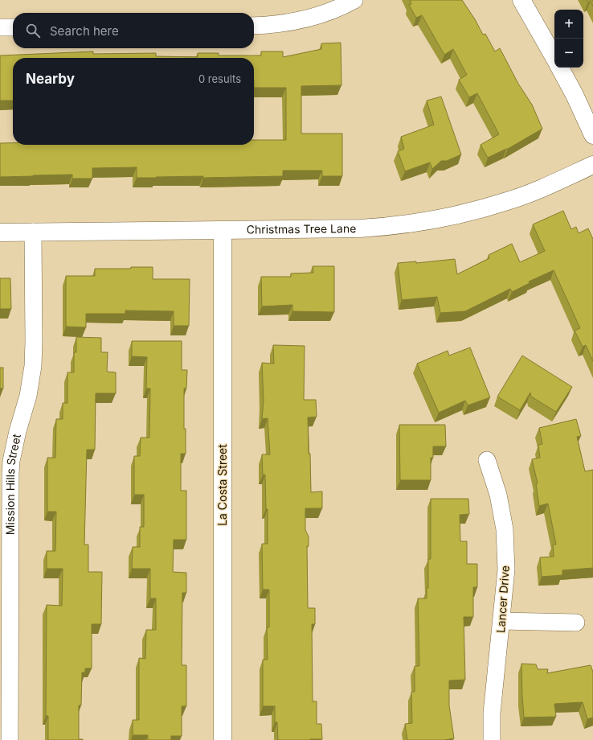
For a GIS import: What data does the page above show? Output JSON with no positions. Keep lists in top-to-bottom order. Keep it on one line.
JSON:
{"streets":{"street":["Christmas Tree Lane","Mission Hills Street","La Costa Street","Lancer Drive"]},"crossings":[["Christmas Tree Lane","Mission Hills Street"],["Christmas Tree Lane","La Costa Street"]],"page":{"map_buttons":["+","−"],"search":"Search here","heading":["Nearby","0 results"]}}
